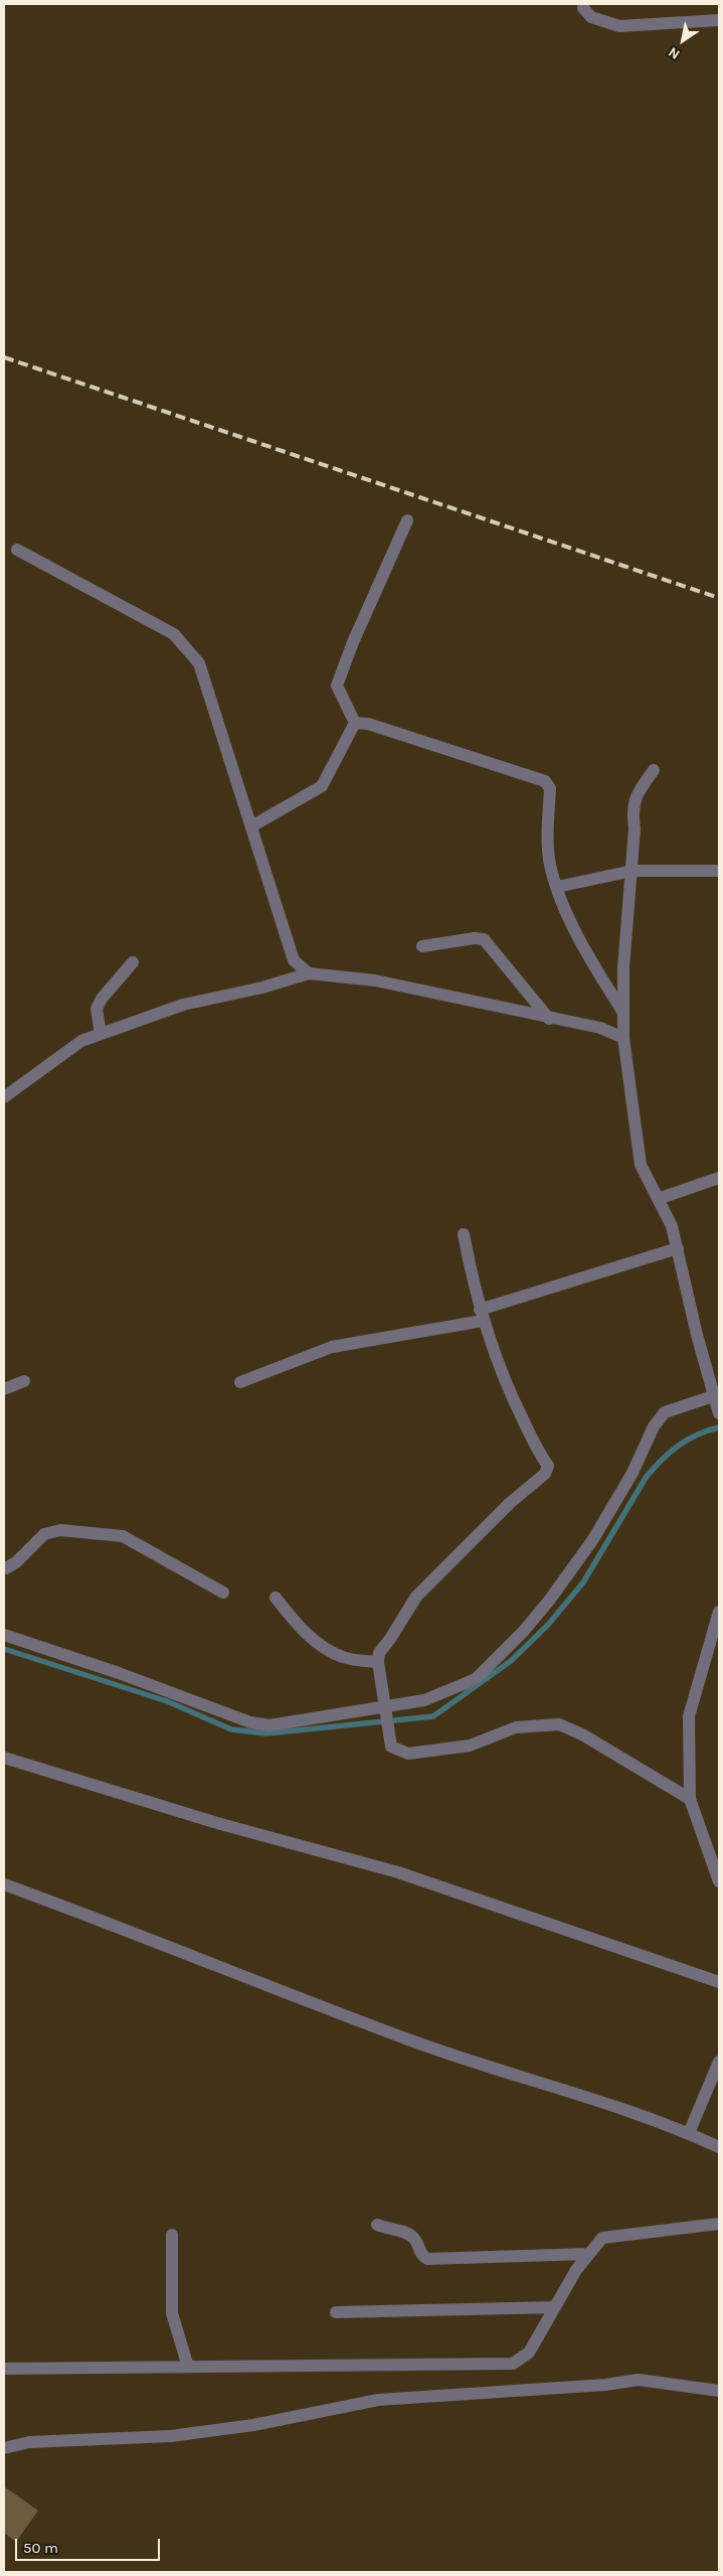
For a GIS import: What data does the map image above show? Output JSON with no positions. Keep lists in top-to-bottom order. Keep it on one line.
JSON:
{"scale_bar":"50 m","north":"bottom left"}
